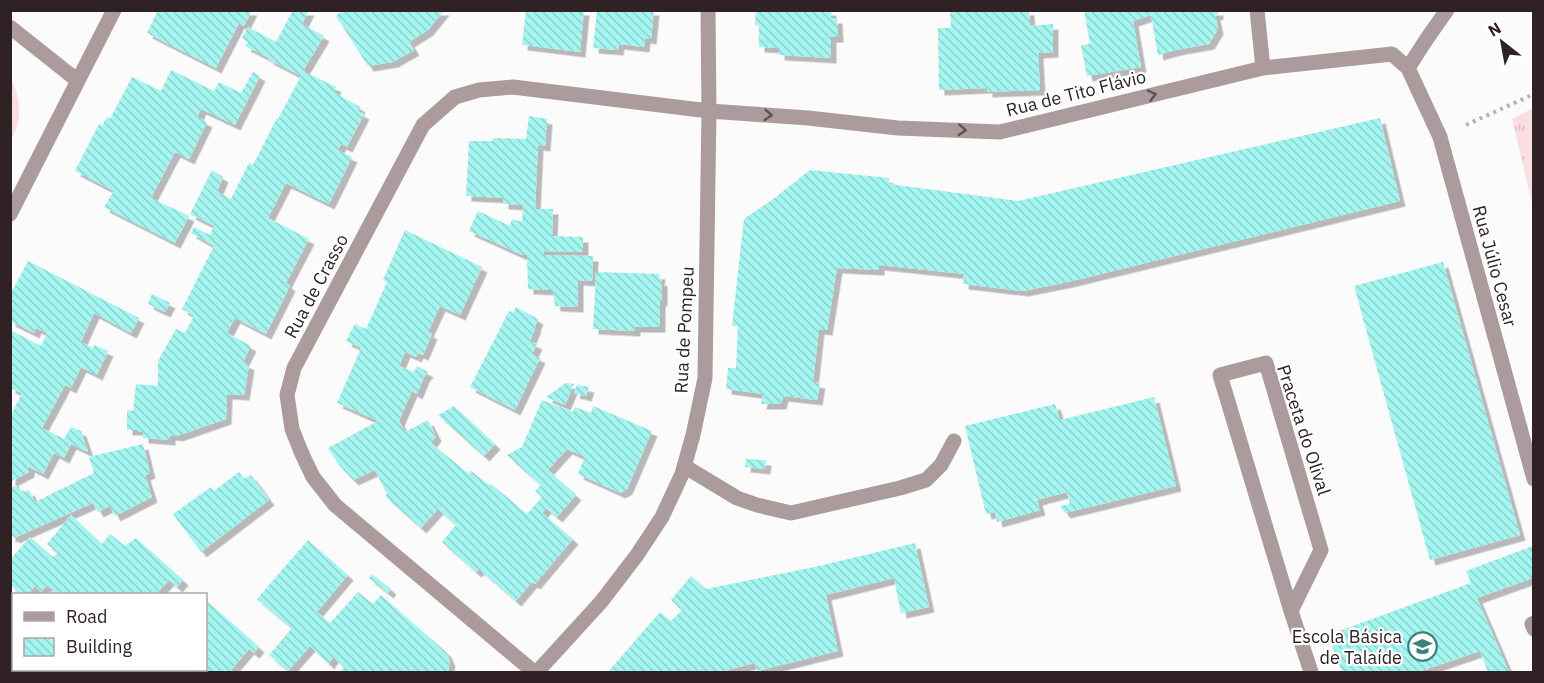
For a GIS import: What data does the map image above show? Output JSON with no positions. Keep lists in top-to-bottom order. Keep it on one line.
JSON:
{"streets":{"street":["Rua de Tito Flávio","Rua Júlio Cesar","Rua de Crasso","Rua de Pompeu","Praceta do Olival"]},"crossings":[["Rua de Tito Flávio","Rua Júlio Cesar"],["Rua de Tito Flávio","Rua de Crasso"],["Rua de Tito Flávio","Rua de Pompeu"],["Rua de Crasso","Rua de Pompeu"]],"one_way":["Rua de Tito Flávio"],"places":{"school or university":["Escola Básica de Talaíde"]},"legend":["Road","Building"],"north":"top left"}
